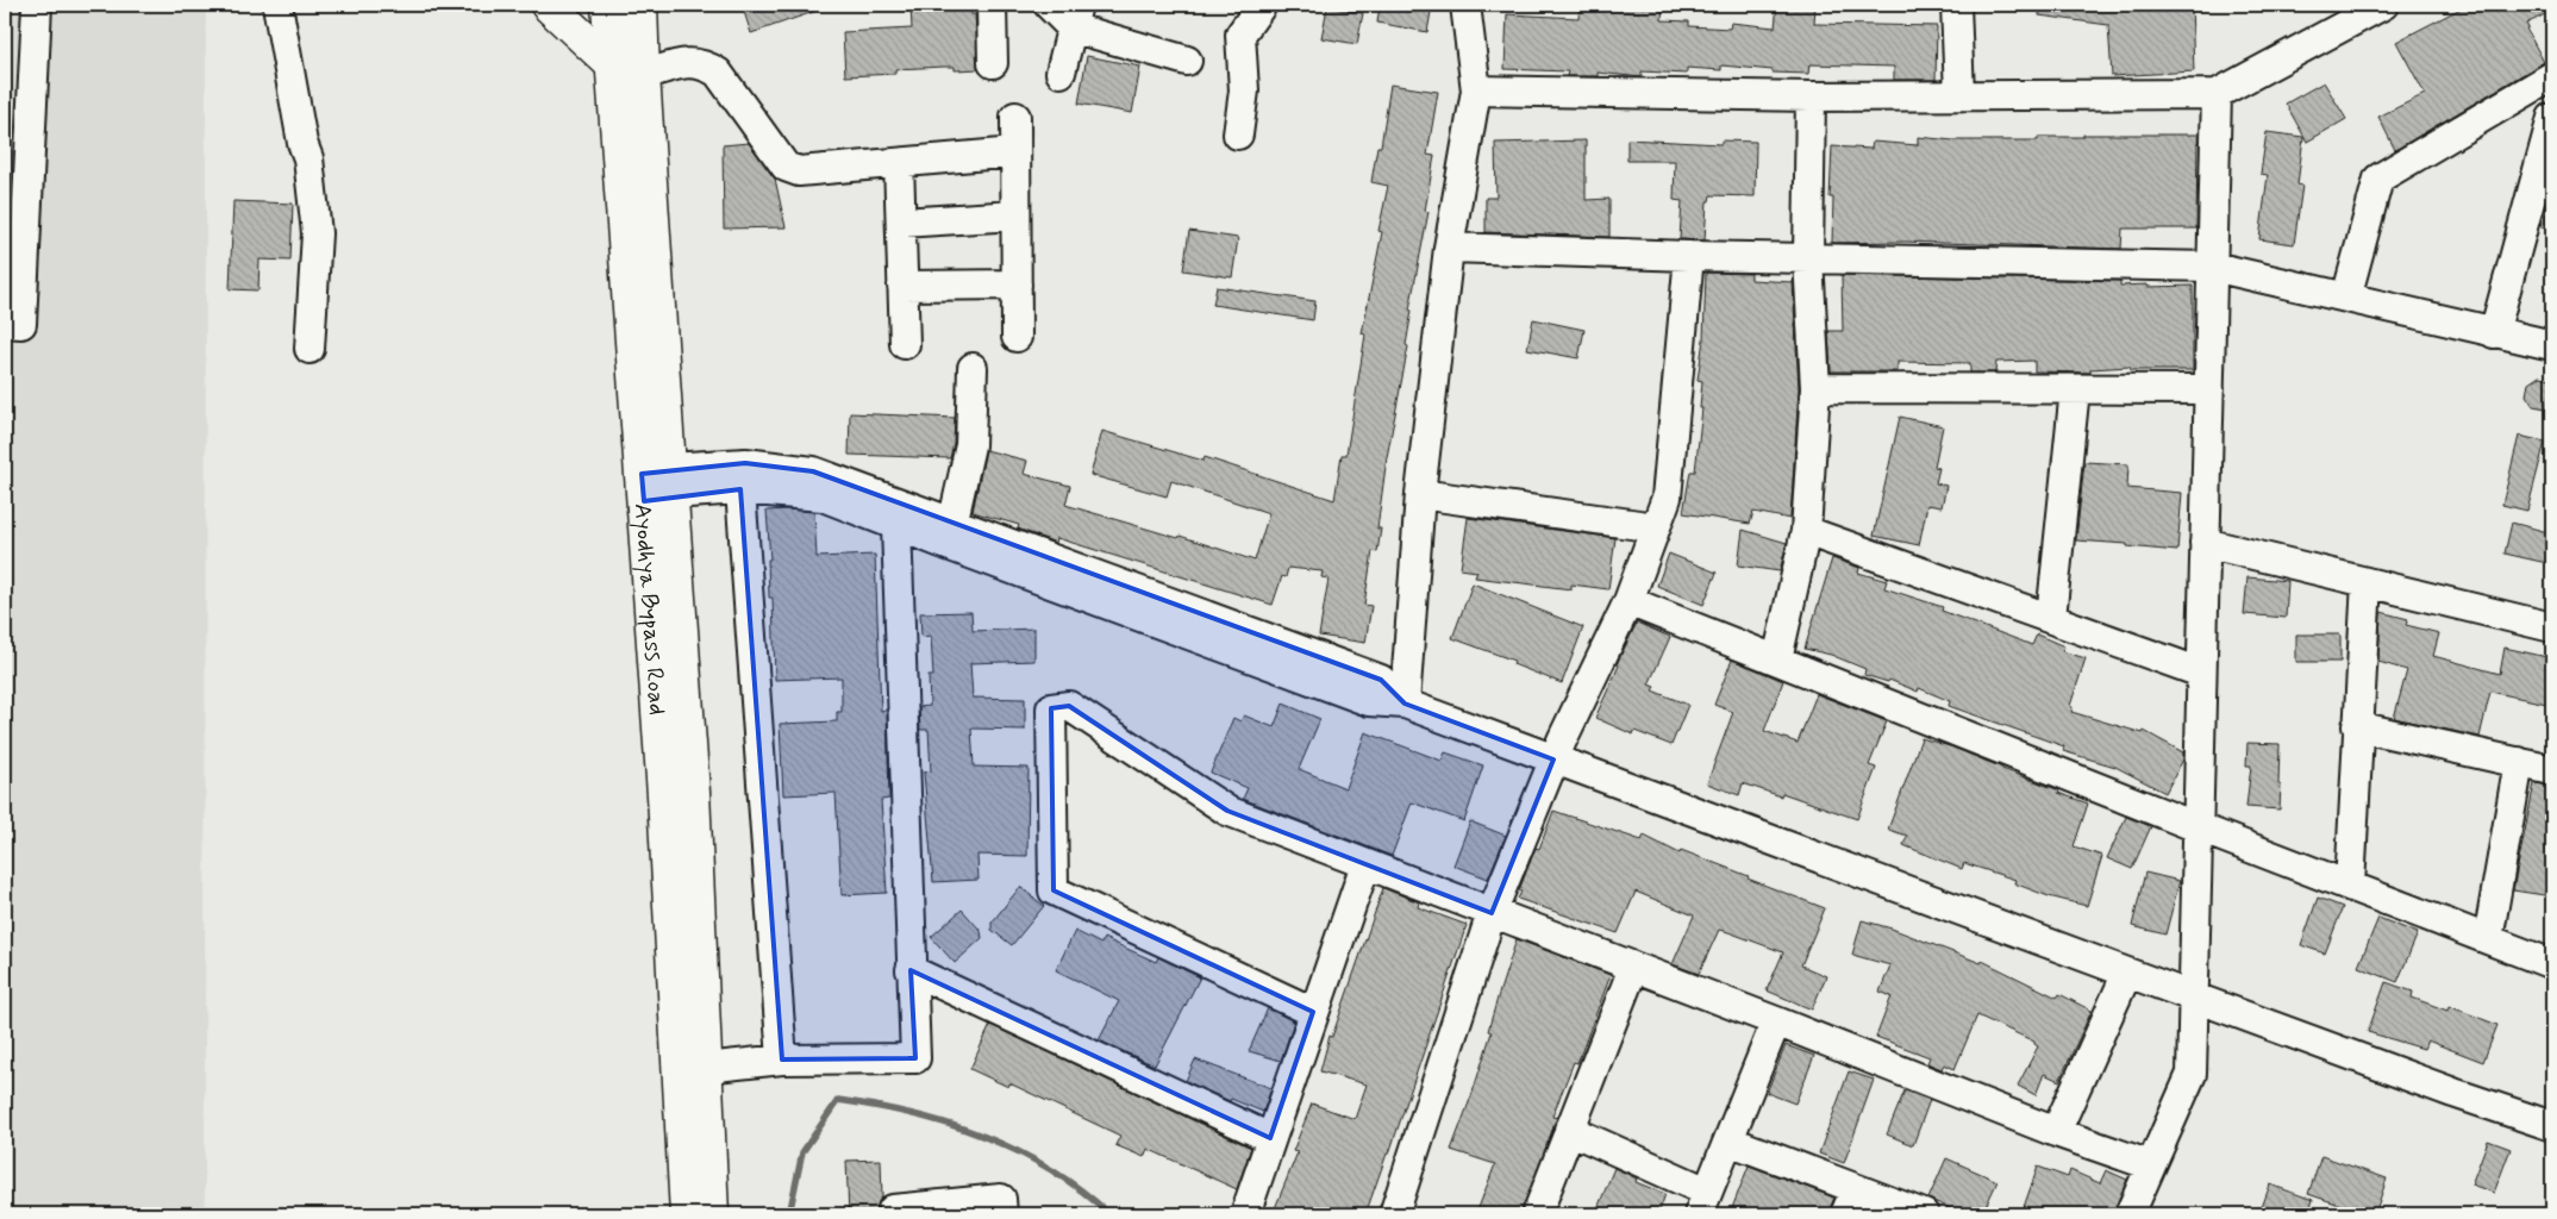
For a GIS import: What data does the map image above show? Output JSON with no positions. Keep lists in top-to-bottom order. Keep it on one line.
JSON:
{"streets":{"main road":["Ayodhya Bypass Road"]}}
